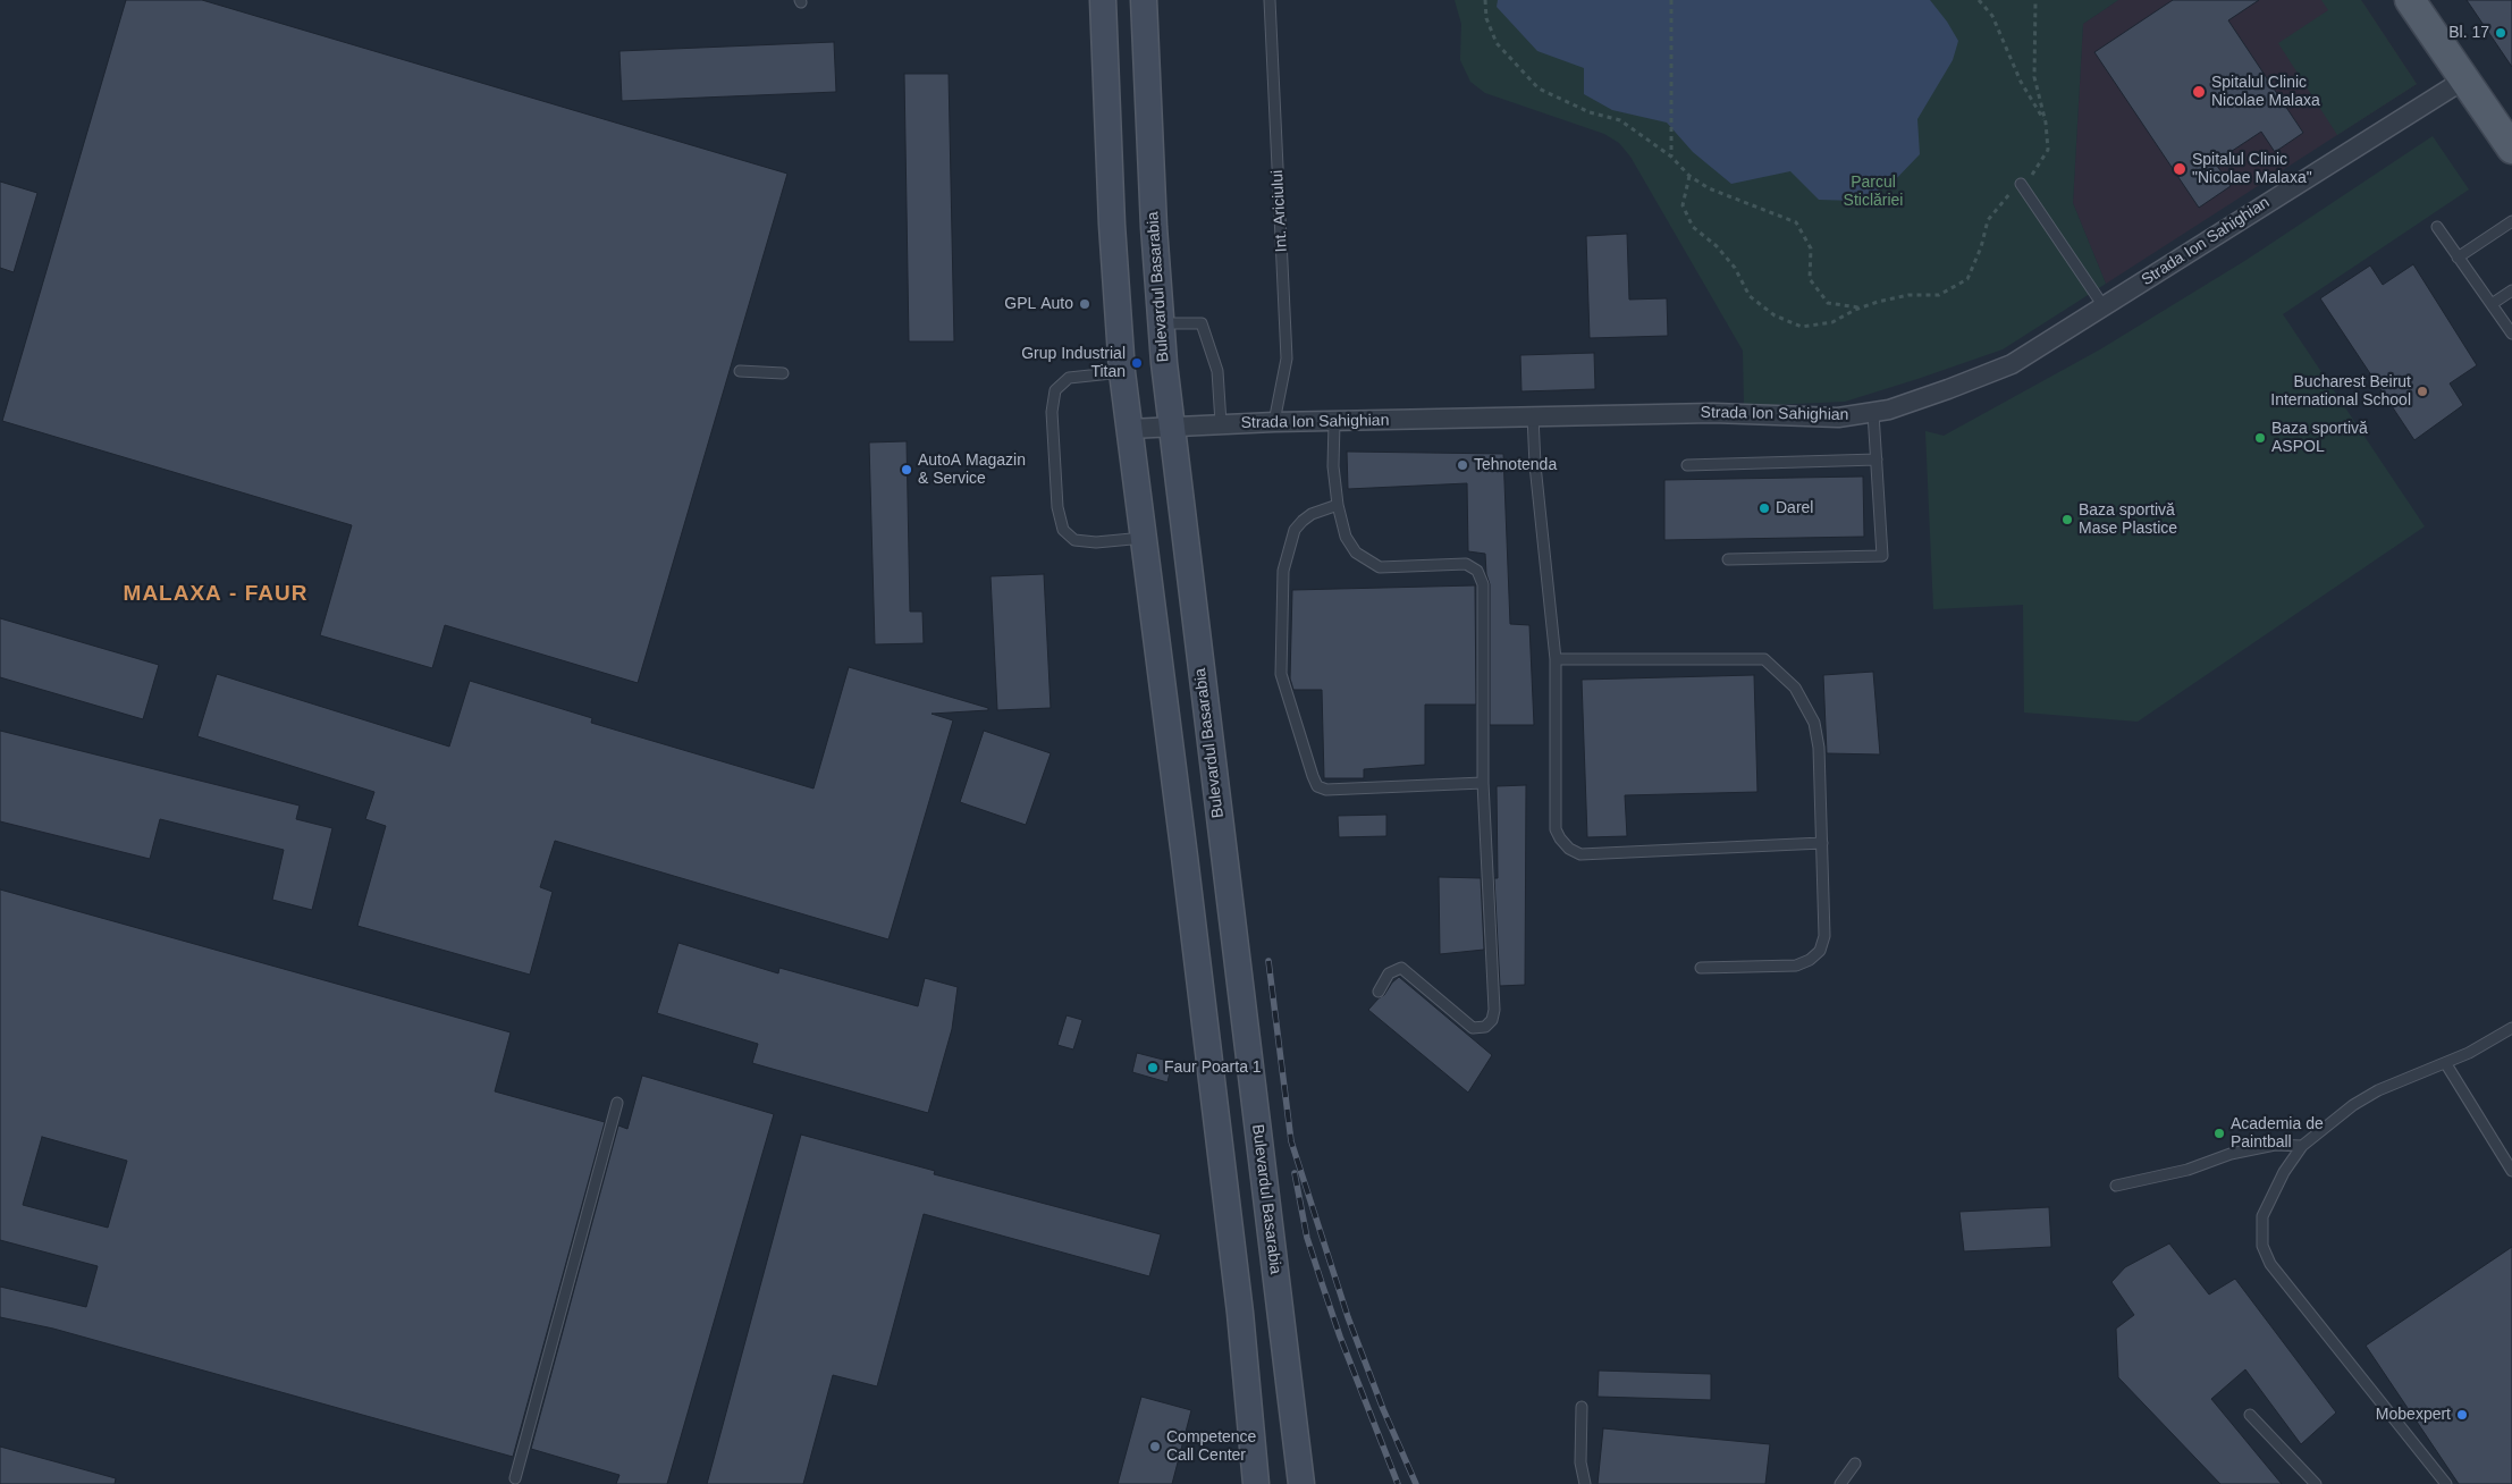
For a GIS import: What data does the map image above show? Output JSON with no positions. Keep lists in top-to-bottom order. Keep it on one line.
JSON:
{"streets":{"main road":["Bulevardul Basarabia"],"street":["Strada Ion Sahighian"],"lane":["Int. Ariciului"]},"crossings":[["Int. Ariciului","Strada Ion Sahighian"],["Strada Ion Sahighian","Bulevardul Basarabia"]],"districts":["MALAXA - FAUR"],"parks":["Parcul Sticlăriei"],"places":["Bl. 17","Spitalul Clinic Nicolae Malaxa","Spitalul Clinic \"Nicolae Malaxa\"","GPL Auto","Grup Industrial Titan","Bucharest Beirut International School","Baza sportivă ASPOL","Tehnotenda","AutoA Magazin & Service","Darel","Baza sportivă Mase Plastice","Faur Poarta 1","Academia de Paintball","Mobexpert","Competence Call Center"]}
